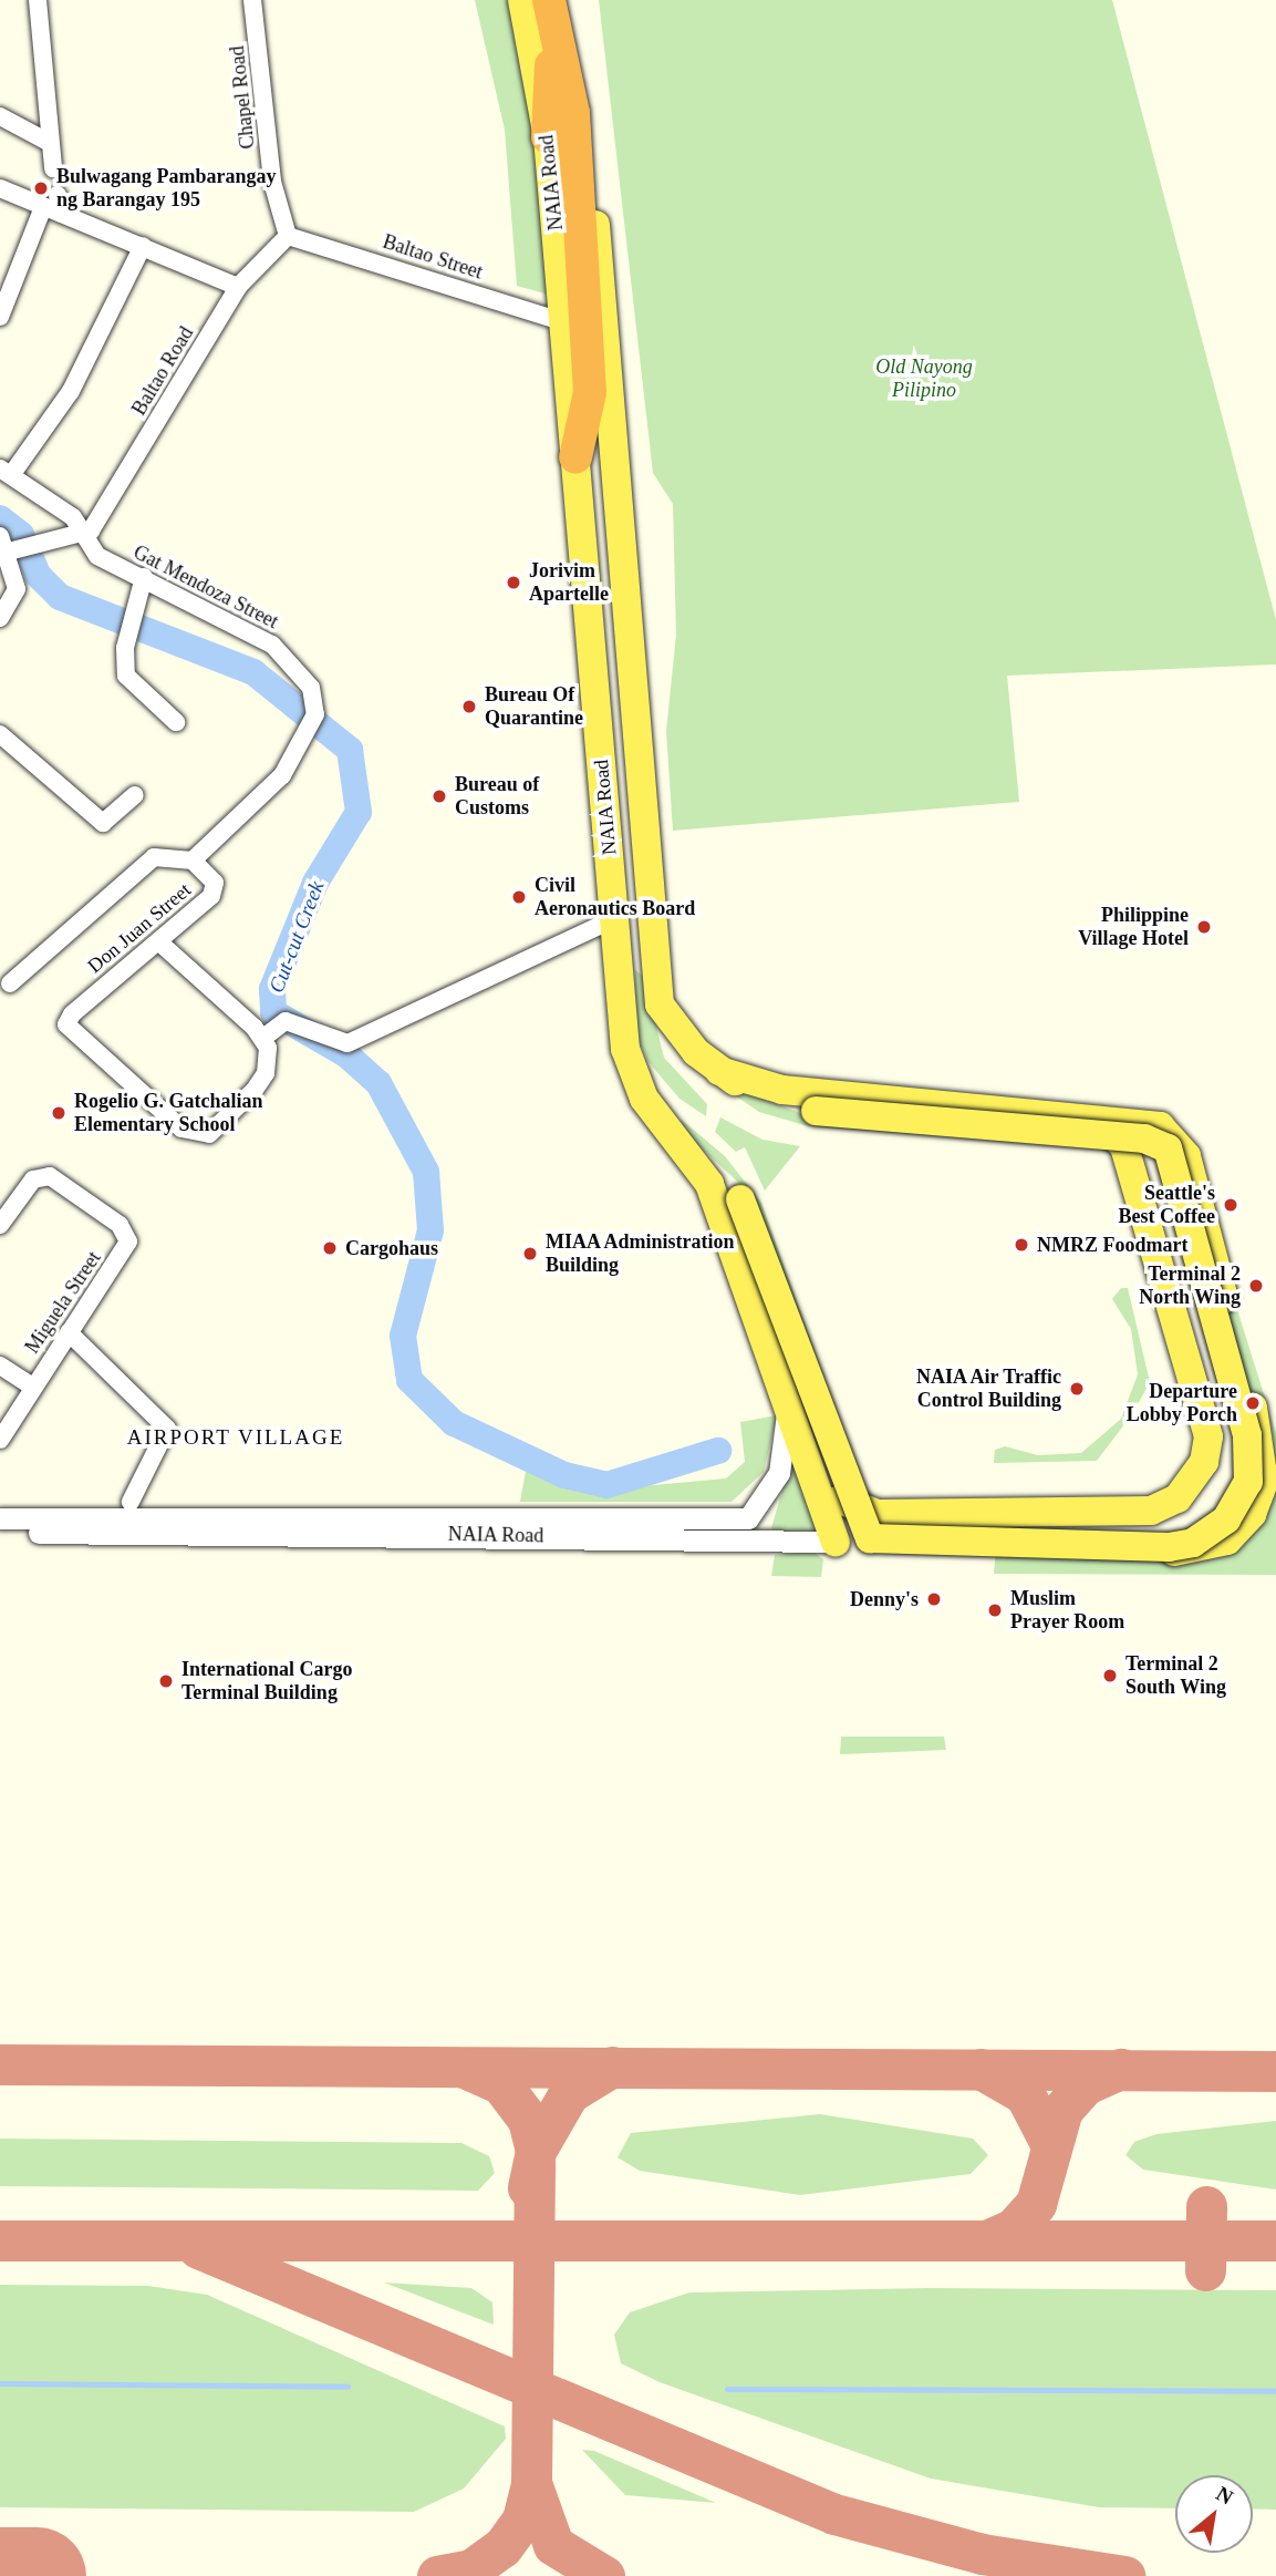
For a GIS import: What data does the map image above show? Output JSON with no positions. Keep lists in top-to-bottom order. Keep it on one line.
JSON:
{"streets":{"main road":["NAIA Road"],"street":["Chapel Road","Baltao Street","Baltao Road","Gat Mendoza Street","Don Juan Street","Miguela Street"]},"crossings":[["Chapel Road","Baltao Street"],["Chapel Road","Baltao Road"],["NAIA Road","Baltao Street"],["Baltao Street","Baltao Road"],["Baltao Road","Gat Mendoza Street"],["Gat Mendoza Street","Don Juan Street"]],"districts":["AIRPORT VILLAGE"],"water":["Cut-cut Creek"],"parks":["Old Nayong Pilipino"],"places":["Bulwagang Pambarangay ng Barangay 195","Jorivim Apartelle","Bureau Of Quarantine","Bureau of Customs","Civil Aeronautics Board","Philippine Village Hotel","Rogelio G. Gatchalian Elementary School","Seattle's Best Coffee","NMRZ Foodmart","Cargohaus","MIAA Administration Building","Terminal 2 North Wing","NAIA Air Traffic Control Building","Departure Lobby Porch","Denny's","Muslim Prayer Room","Terminal 2 South Wing","International Cargo Terminal Building"],"north":"top right"}
